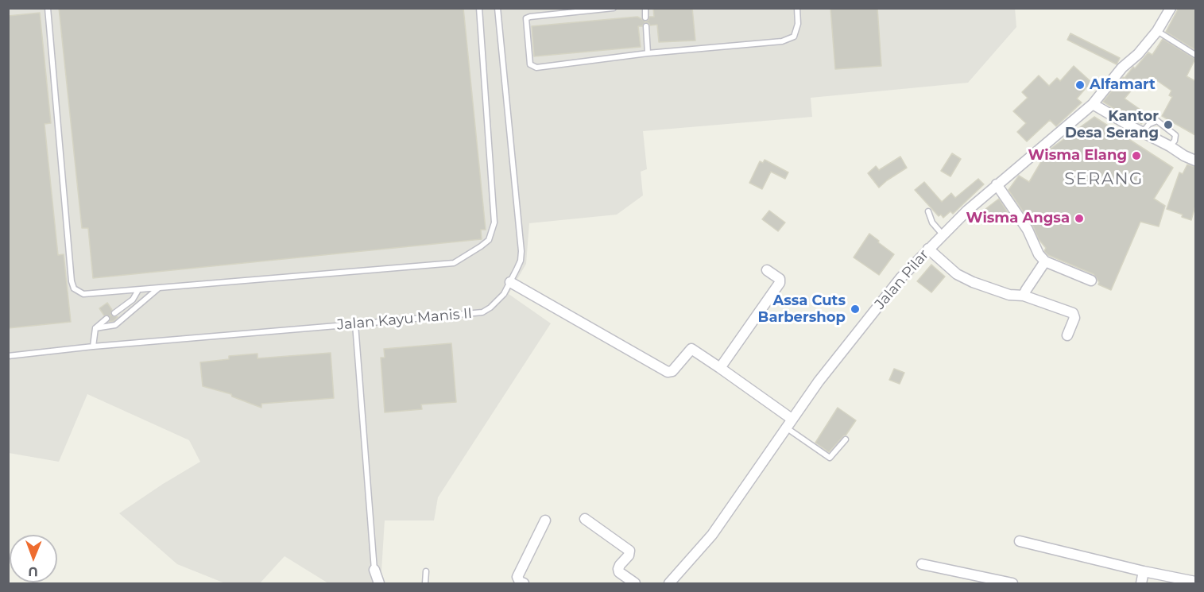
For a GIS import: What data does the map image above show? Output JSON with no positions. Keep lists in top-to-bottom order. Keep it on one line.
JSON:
{"streets":{"street":["Jalan Pilar"],"lane":["Jalan Kayu Manis II"]},"districts":["SERANG"],"places":["Alfamart","Kantor Desa Serang","Wisma Elang","Wisma Angsa","Assa Cuts Barbershop"],"north":"bottom"}
